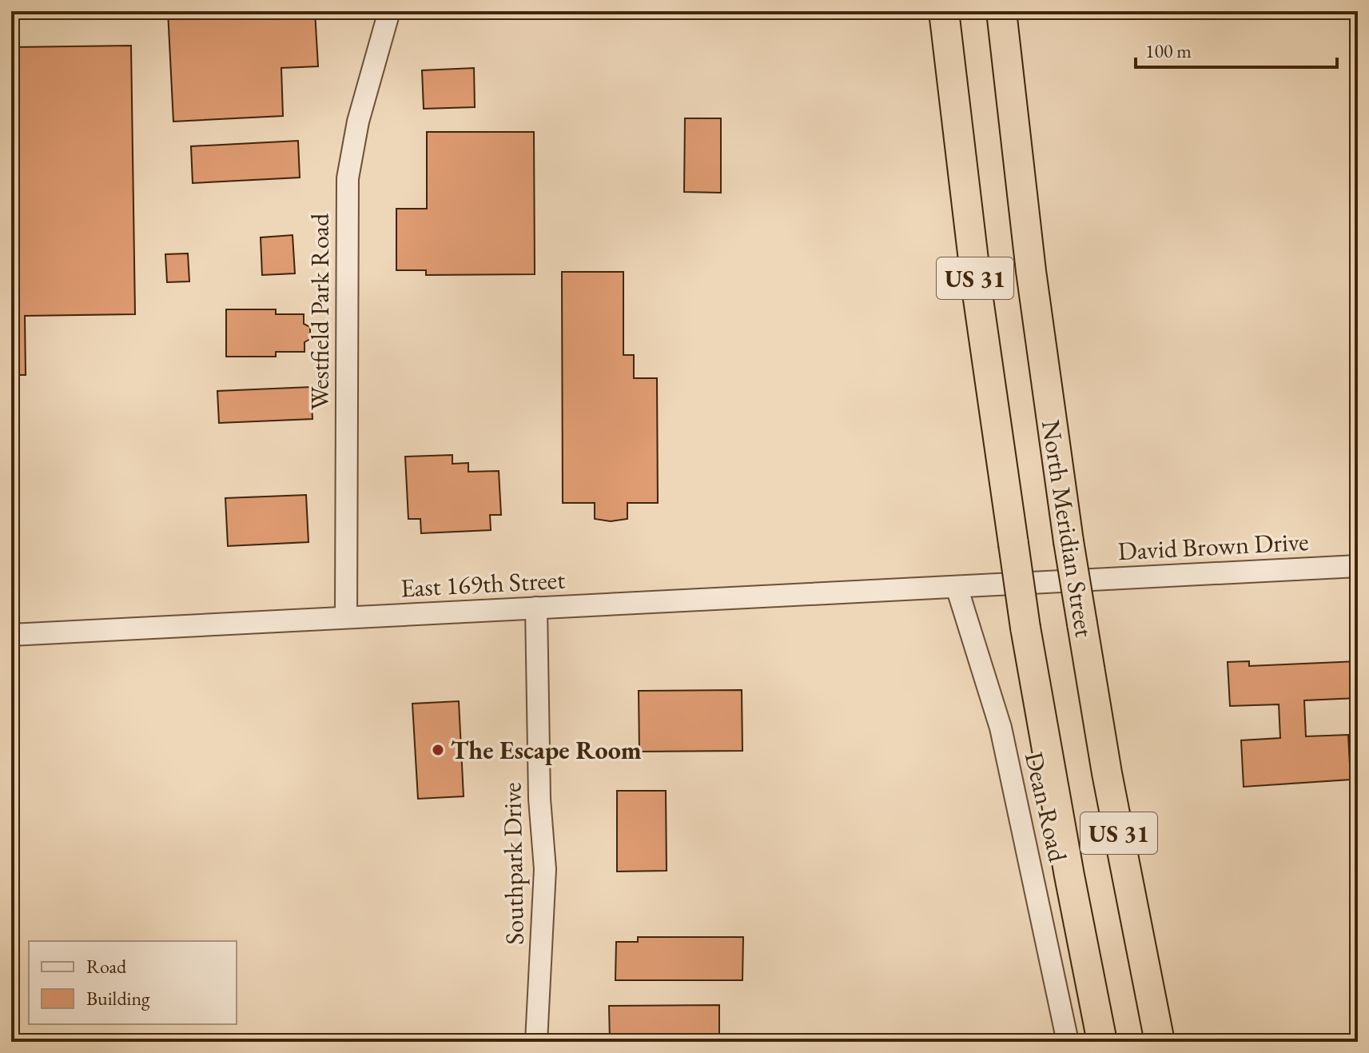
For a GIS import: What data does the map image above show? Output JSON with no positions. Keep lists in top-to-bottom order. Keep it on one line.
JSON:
{"streets":{"highway":["US 31","North Meridian Street"],"street":["Westfield Park Road","David Brown Drive","East 169th Street","Dean Road","Southpark Drive"]},"crossings":[["Westfield Park Road","East 169th Street"],["David Brown Drive","East 169th Street"],["David Brown Drive","Dean Road"],["East 169th Street","Dean Road"],["East 169th Street","Southpark Drive"]],"places":["The Escape Room"],"legend":["Road","Building"],"scale_bar":"100 m"}
